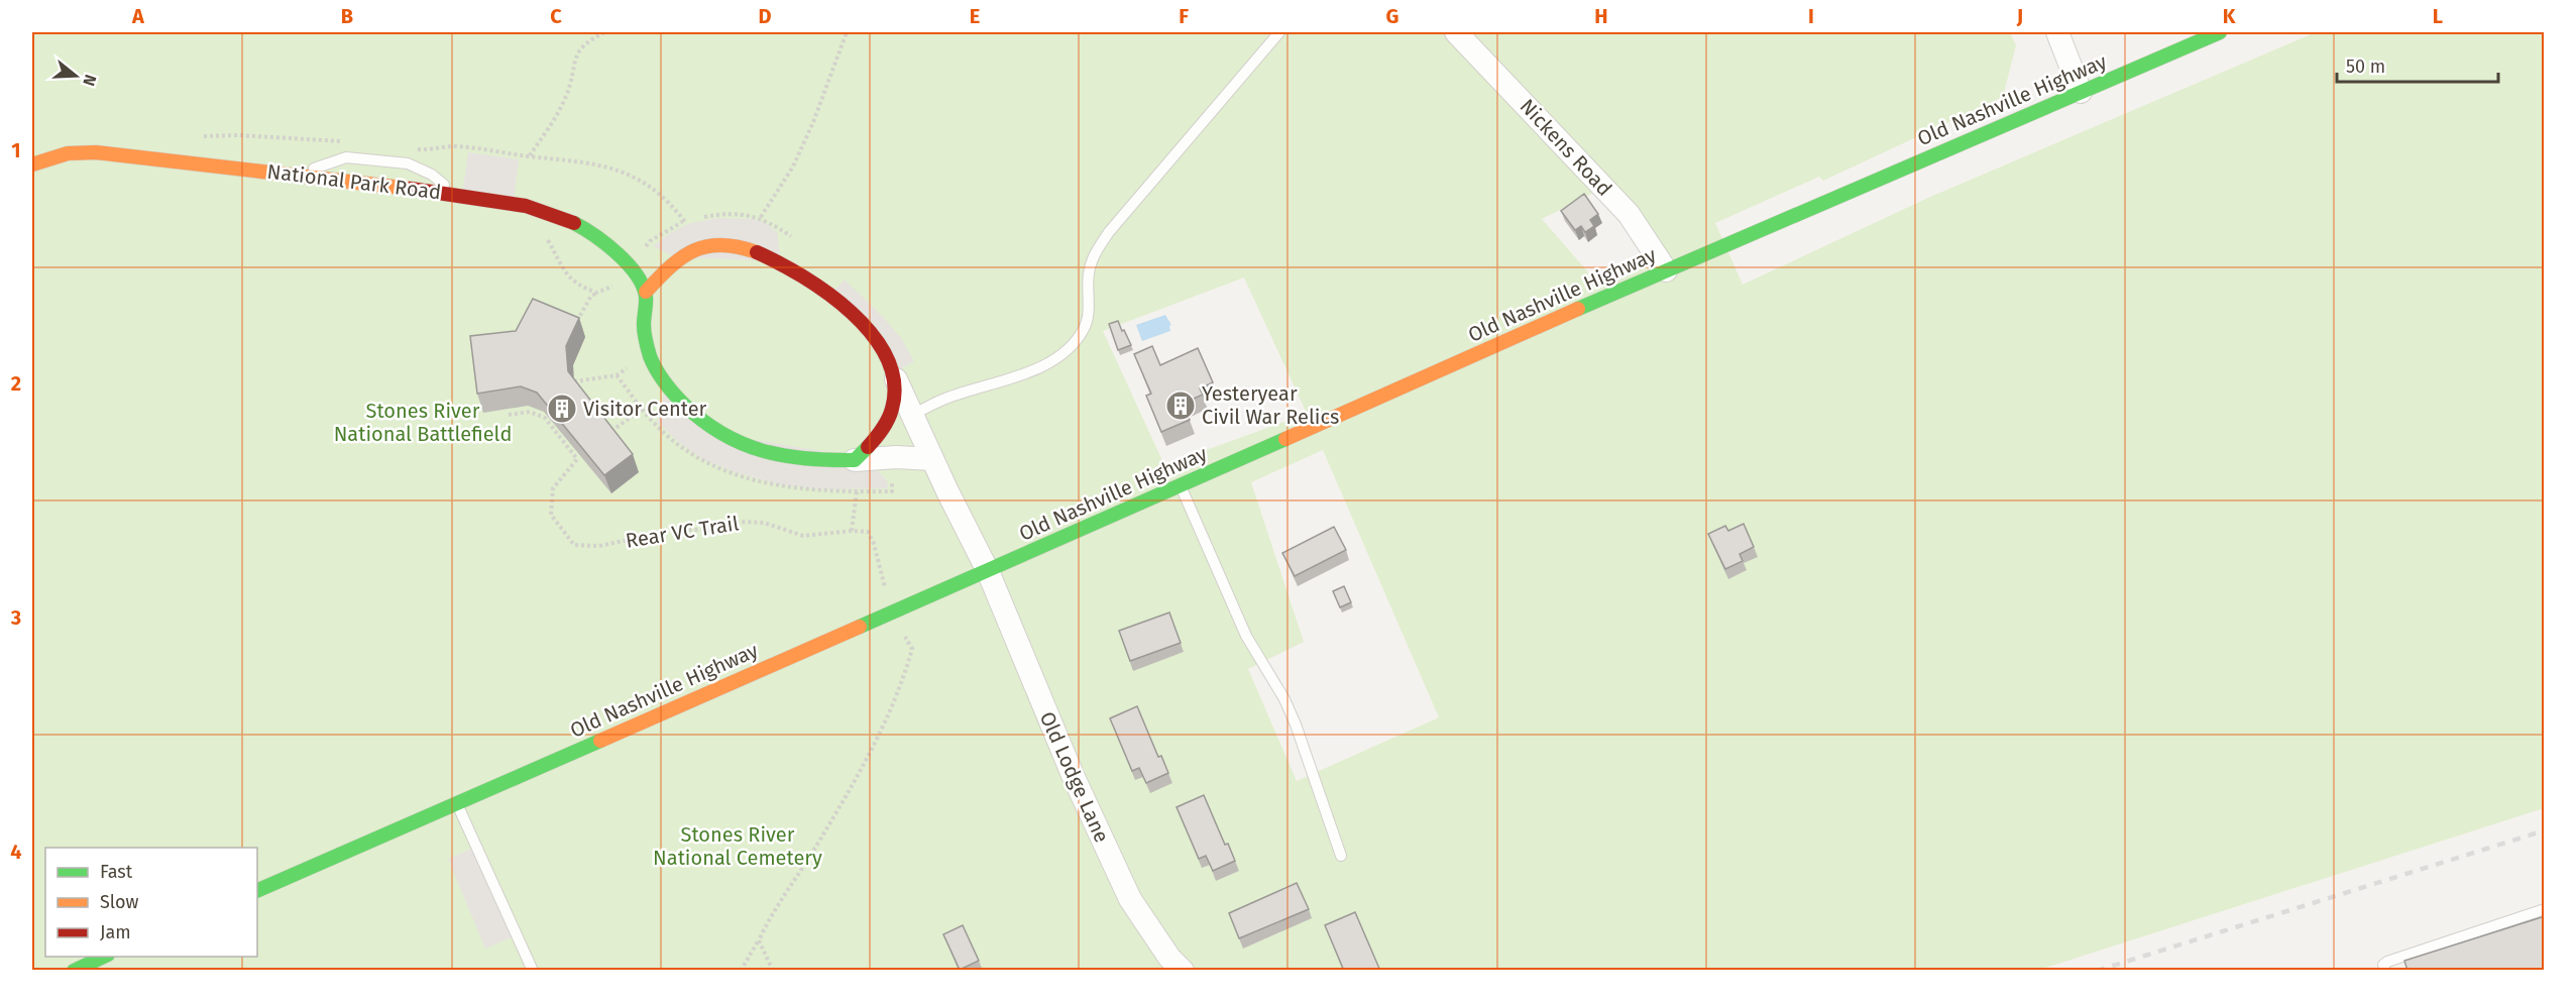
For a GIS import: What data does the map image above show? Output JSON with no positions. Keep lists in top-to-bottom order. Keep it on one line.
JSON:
{"streets":{"main road":["Old Nashville Highway","National Park Road"],"street":["Nickens Road","Old Lodge Lane"],"path":["Rear VC Trail"]},"crossings":[["Old Nashville Highway","Nickens Road"],["Old Nashville Highway","Old Lodge Lane"]],"parks":["Stones River National Battlefield","Stones River National Cemetery"],"places":{"building":["Yesteryear Civil War Relics","Visitor Center"]},"legend":["Fast","Slow","Jam"],"scale_bar":"50 m","north":"right","grid":{"columns":["A","B","C","D","E","F","G","H","I","J","K","L"],"rows":["1","2","3","4"]}}
